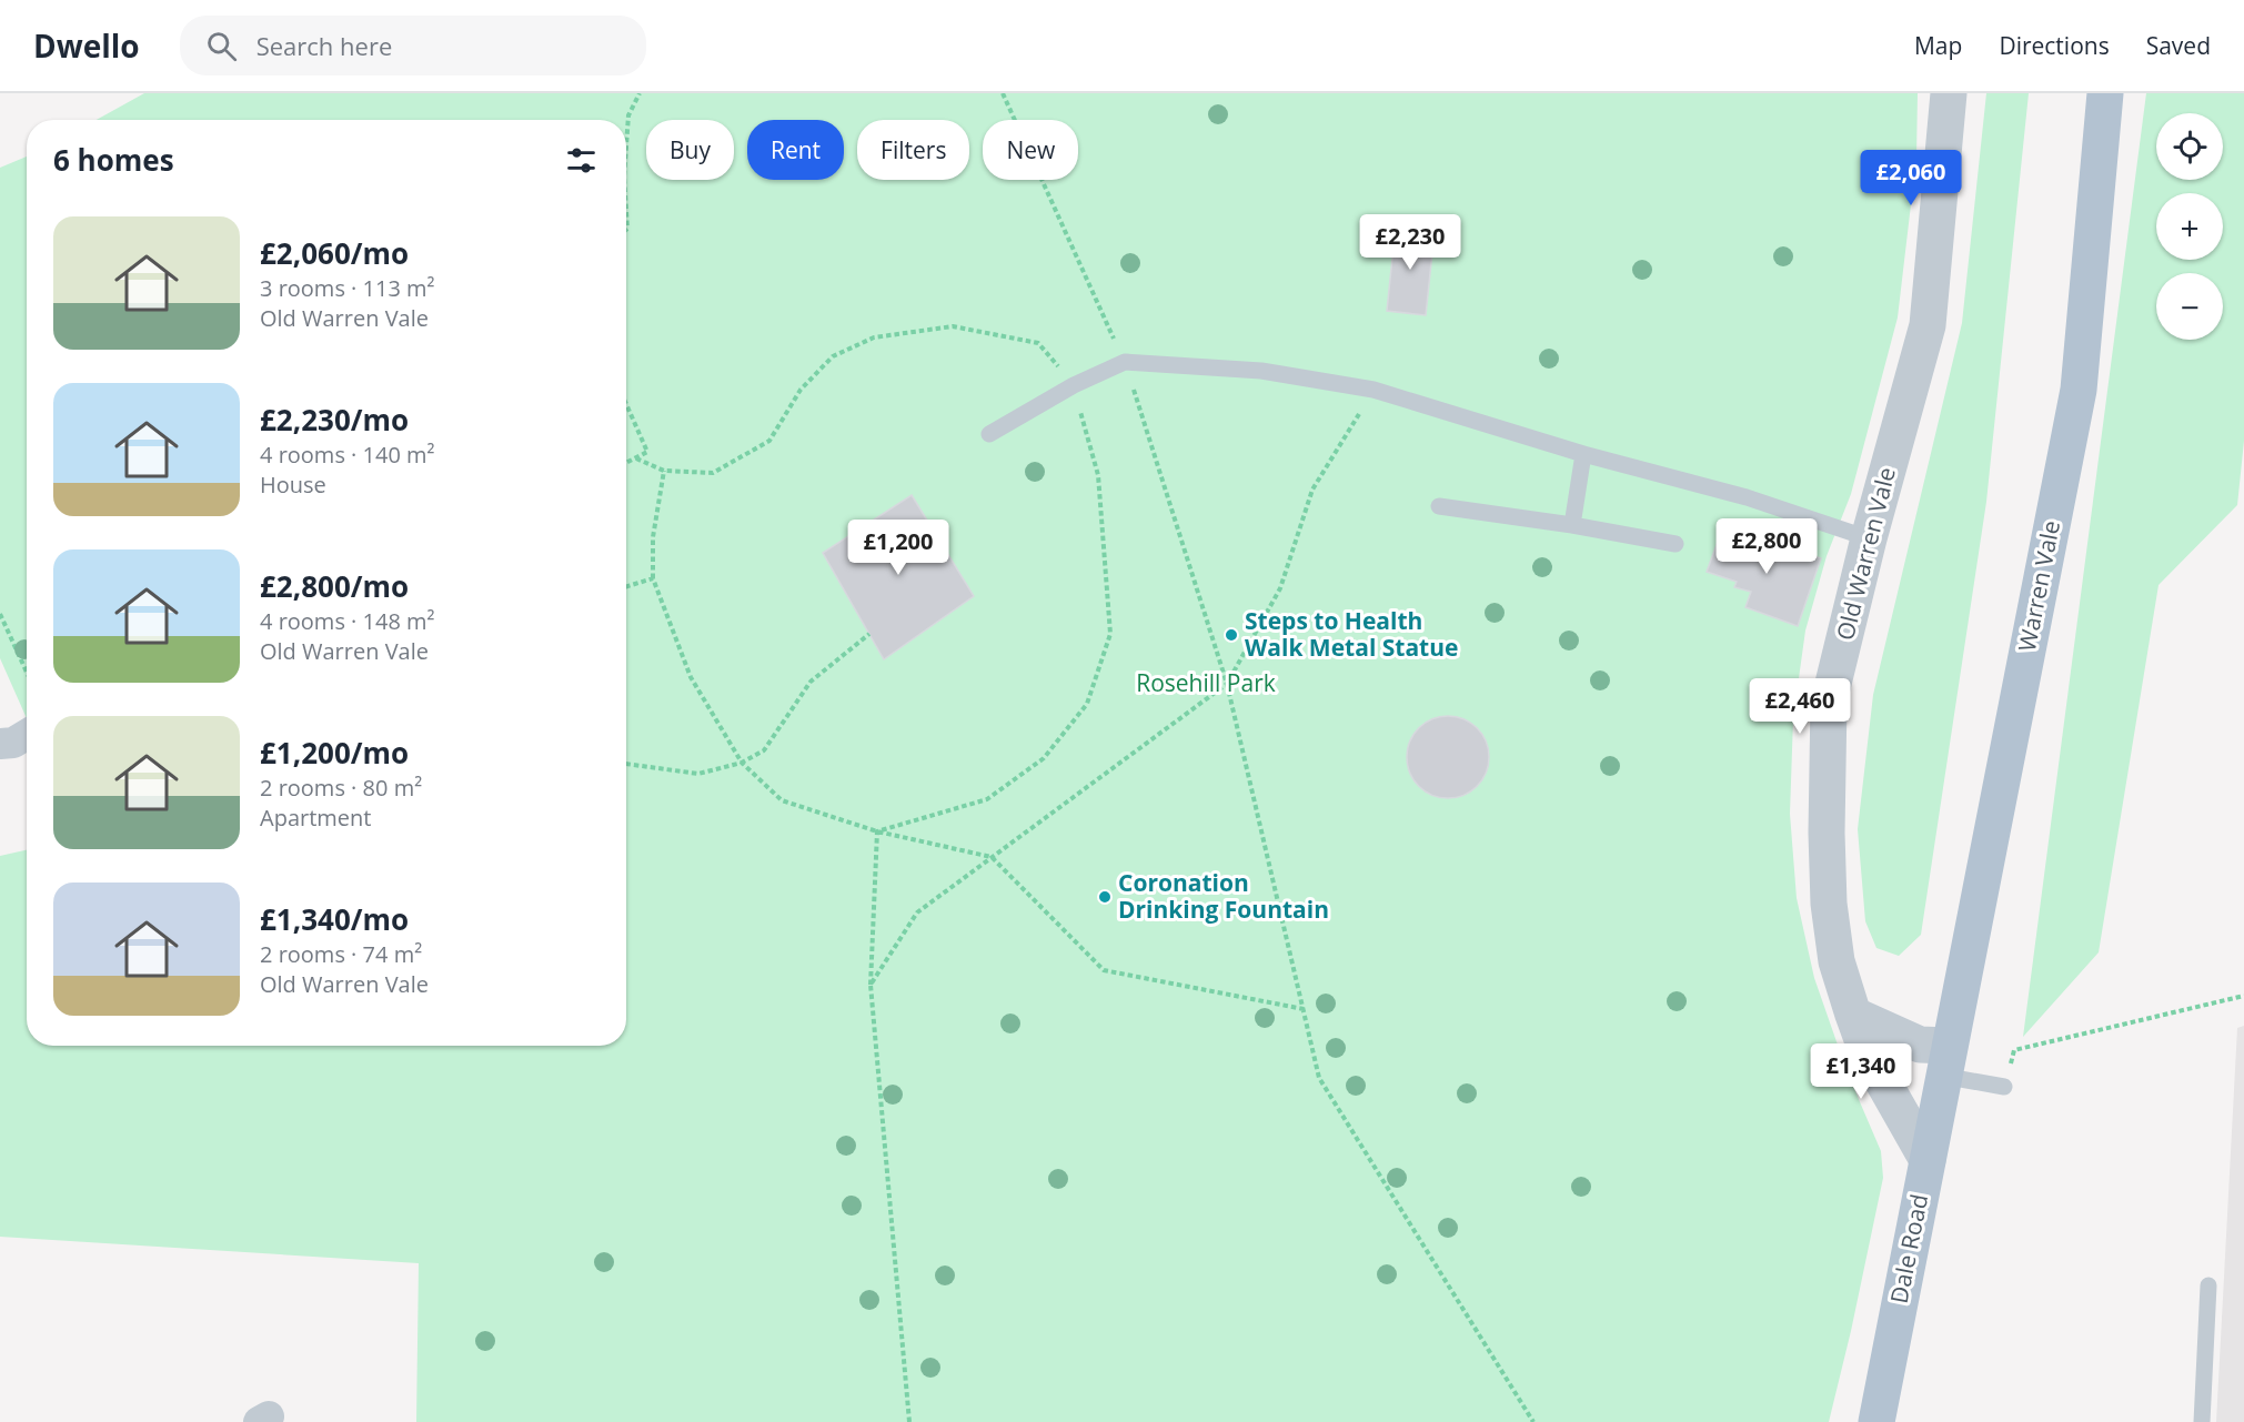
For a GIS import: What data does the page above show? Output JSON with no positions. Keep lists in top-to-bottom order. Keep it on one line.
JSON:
{"streets":{"main road":["Warren Vale","Dale Road"],"street":["Old Warren Vale"]},"crossings":[["Old Warren Vale","Dale Road"],["Warren Vale","Dale Road"]],"parks":["Rosehill Park"],"places":["Steps to Health Walk Metal Statue","Coronation Drinking Fountain"],"page":{"header":"Dwello","search":"Search here","nav":["Map","Directions","Saved"],"map_buttons":["+","−"],"chip":["Buy","Rent","Filters","New"],"heading":"6 homes","price":["£2,060","£2,230","£2,800","£1,200","£2,460","£1,340"],"list":[{"name":"£2,060/mo","note":"3 rooms · 113 m² · Old Warren Vale"},{"name":"£2,230/mo","note":"4 rooms · 140 m² · House"},{"name":"£2,800/mo","note":"4 rooms · 148 m² · Old Warren Vale"},{"name":"£1,200/mo","note":"2 rooms · 80 m² · Apartment"},{"name":"£1,340/mo","note":"2 rooms · 74 m² · Old Warren Vale"}]}}
